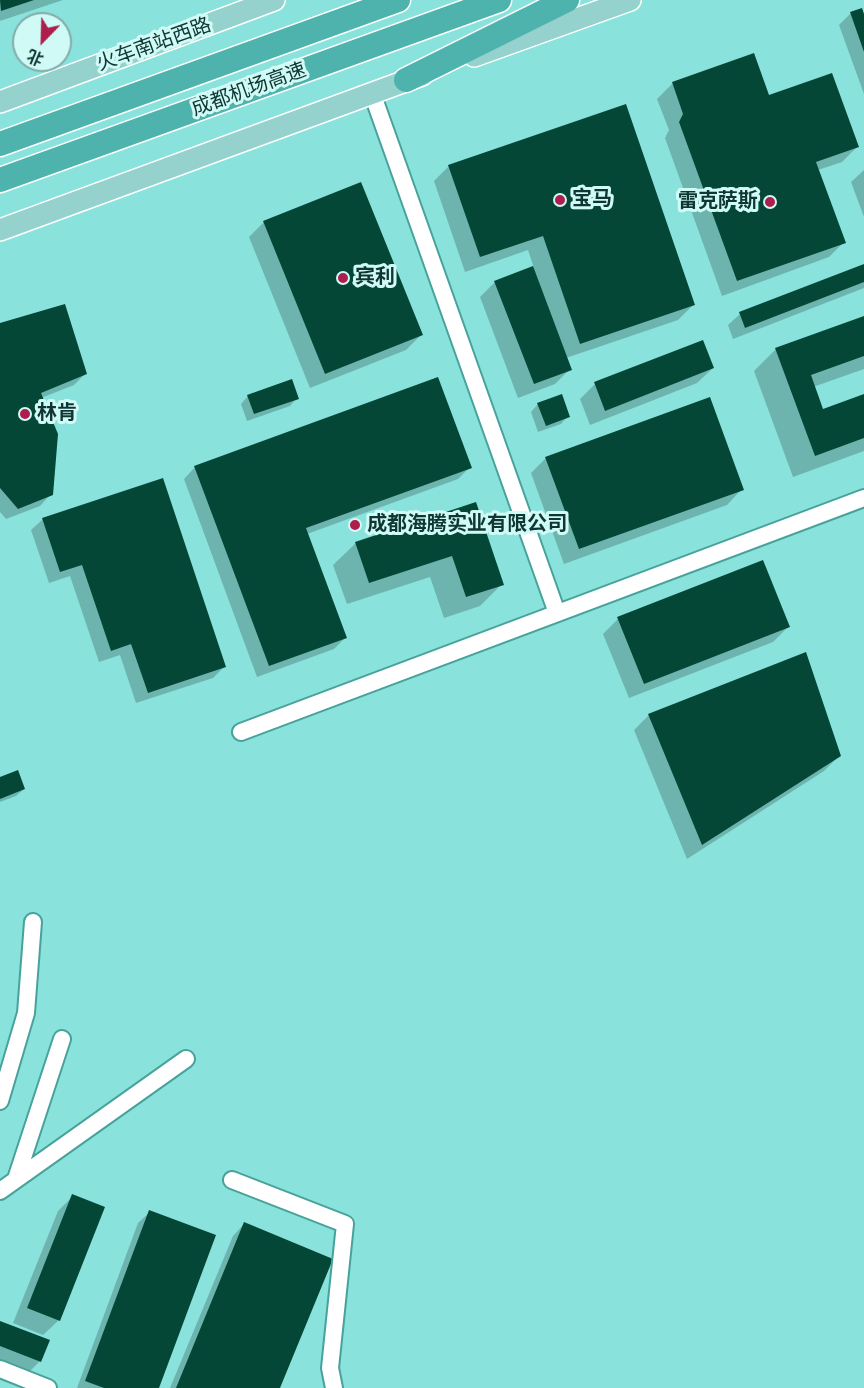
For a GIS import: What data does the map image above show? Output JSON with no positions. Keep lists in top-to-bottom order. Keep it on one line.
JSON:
{"streets":{"highway":["成都机场高速"],"main road":["火车南站西路"]},"places":["宝马","雷克萨斯","宾利","林肯","成都海腾实业有限公司"],"north":"bottom left"}
